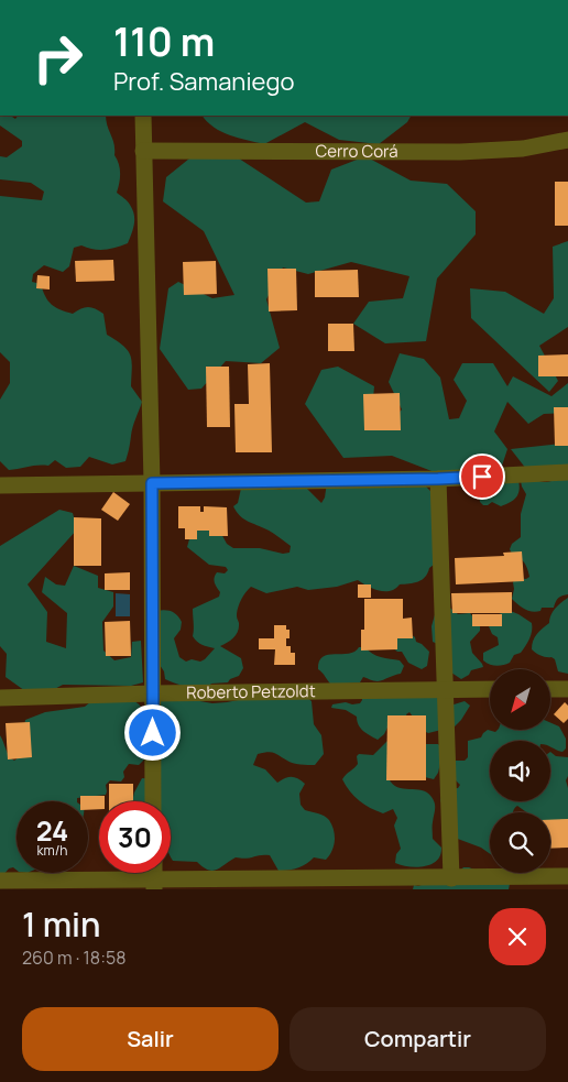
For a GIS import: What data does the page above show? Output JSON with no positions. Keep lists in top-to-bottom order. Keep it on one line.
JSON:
{"streets":{"street":["Cerro Corá","Roberto Petzoldt"]},"north":"bottom left","page":{"turn":["110 m","Prof. Samaniego"],"speed":"24 km/h","limit":"30","heading":["1 min","260 m · 18:58"],"buttons":["Salir","Compartir"]}}
